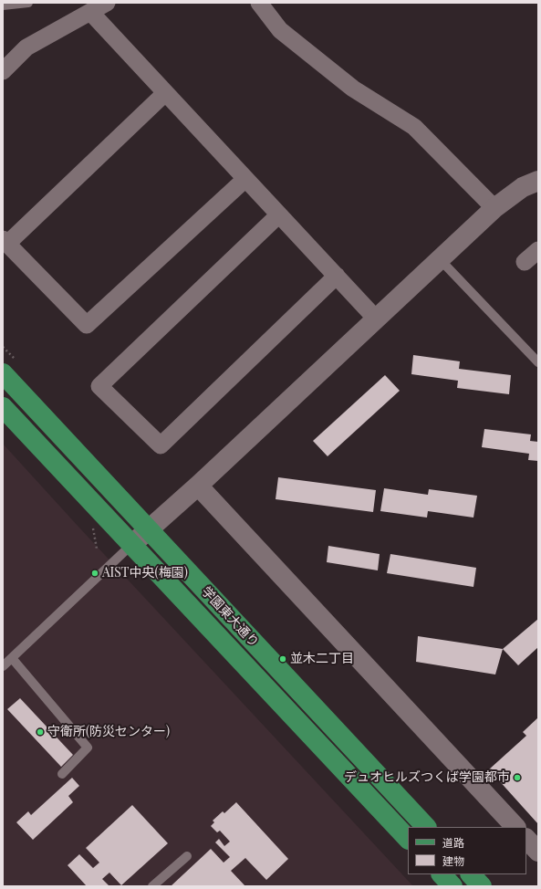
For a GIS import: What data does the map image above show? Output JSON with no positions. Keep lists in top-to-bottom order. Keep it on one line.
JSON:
{"streets":{"main road":["学園東大通り"]},"places":["AIST中央(梅園)","並木二丁目","守衛所(防災センター)","デュオヒルズつくば学園都市"],"legend":["道路","建物"]}
